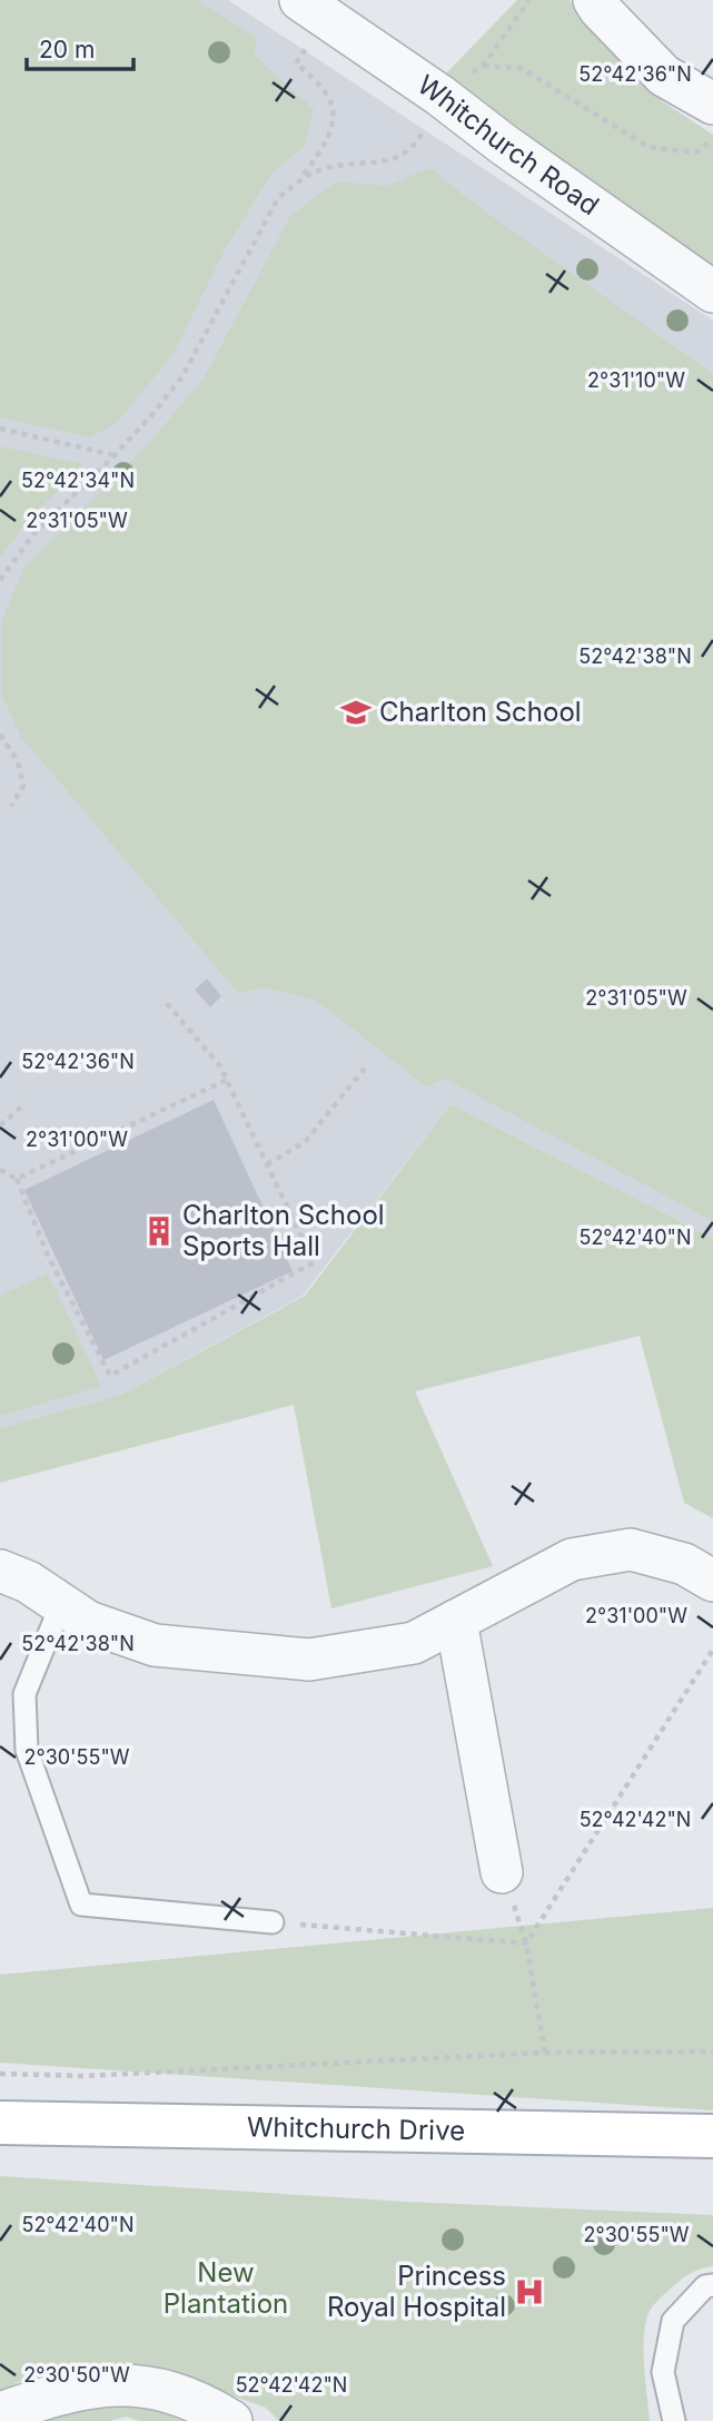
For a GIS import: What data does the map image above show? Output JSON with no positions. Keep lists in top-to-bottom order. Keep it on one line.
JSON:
{"streets":{"main road":["Whitchurch Drive"],"street":["Whitchurch Road"]},"parks":["New Plantation"],"places":{"school or university":["Charlton School"],"building":["Charlton School Sports Hall"],"hospital":["Princess Royal Hospital"]},"scale_bar":"20 m","coordinates":["52°42'36\"N","2°31'10\"W","52°42'34\"N","2°31'05\"W","52°42'38\"N","2°31'00\"W","52°42'40\"N","2°30'55\"W","52°42'42\"N","2°30'50\"W"]}
